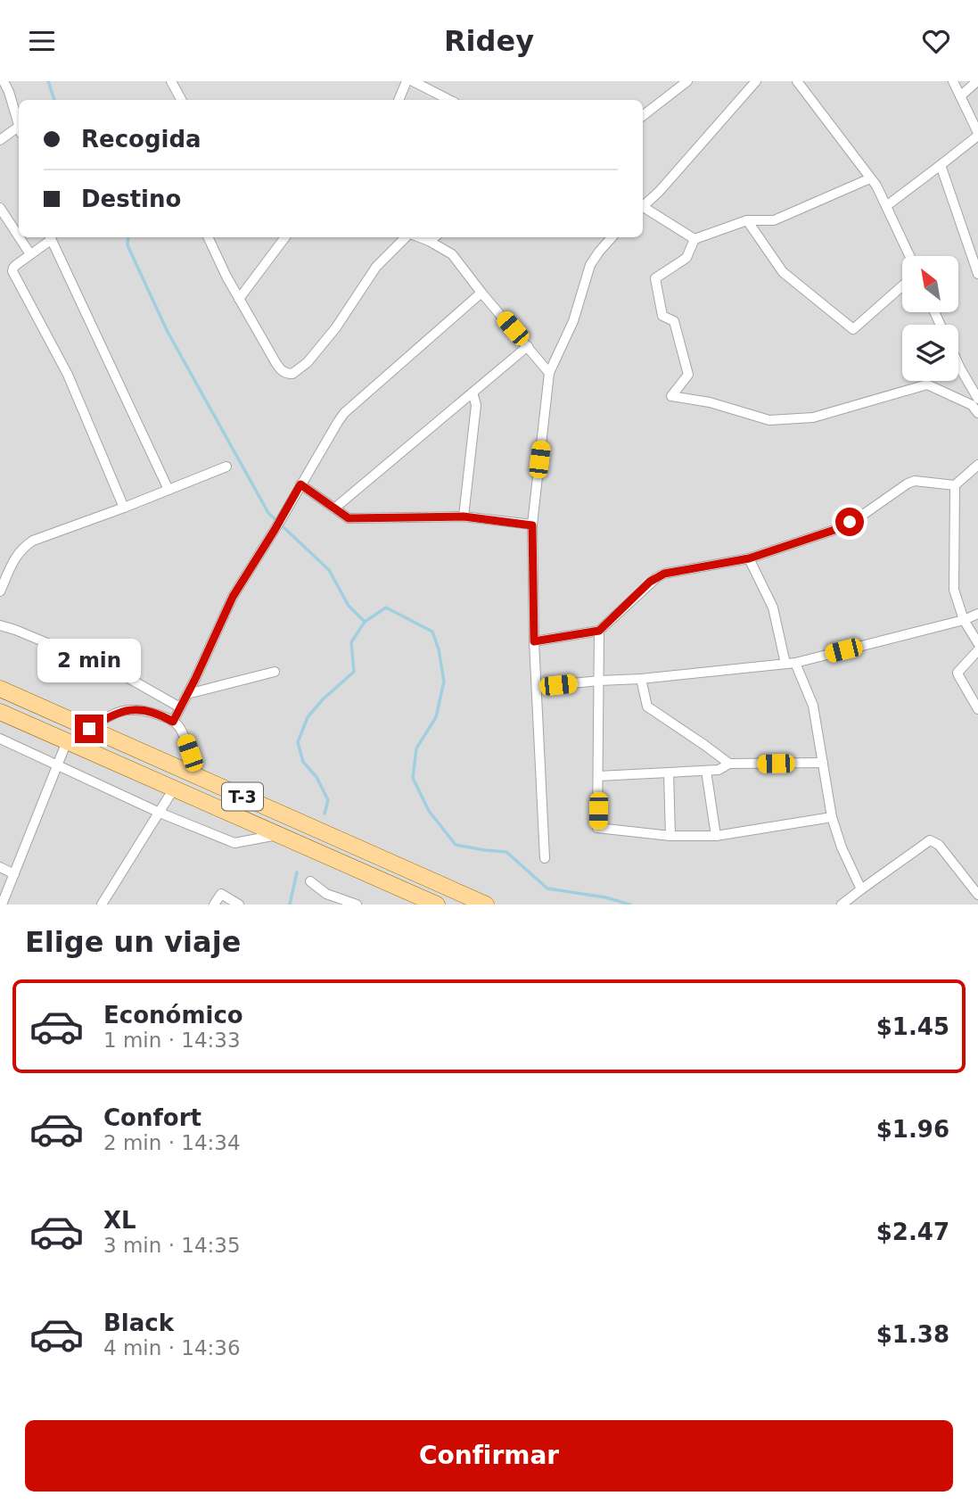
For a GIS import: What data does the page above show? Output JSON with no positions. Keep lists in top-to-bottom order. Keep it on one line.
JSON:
{"streets":{"main road":["T-3"]},"north":"top left","page":{"header":"Ridey","banner":["Recogida","Destino"],"bubble":"2 min","heading":"Elige un viaje","list":[{"name":"Económico","note":"1 min · 14:33","value":"$1.45"},{"name":"Confort","note":"2 min · 14:34","value":"$1.96"},{"name":"XL","note":"3 min · 14:35","value":"$2.47"},{"name":"Black","note":"4 min · 14:36","value":"$1.38"}],"buttons":"Confirmar"}}
